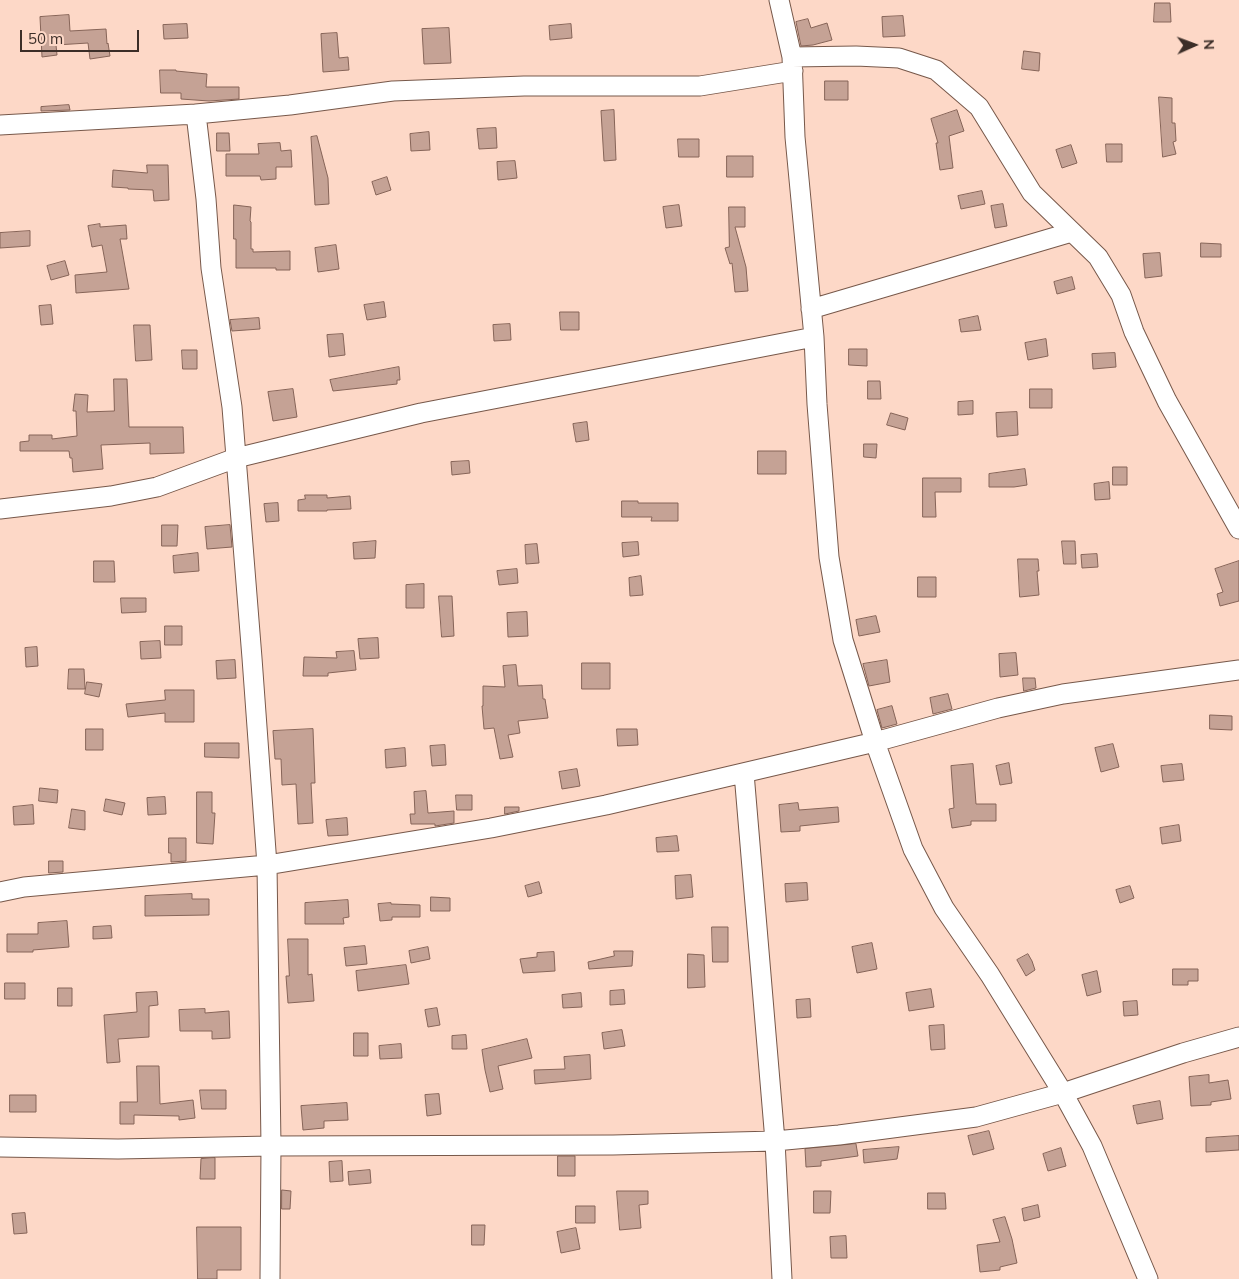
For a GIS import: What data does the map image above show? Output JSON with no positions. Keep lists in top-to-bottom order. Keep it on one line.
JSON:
{"scale_bar":"50 m","north":"right"}
